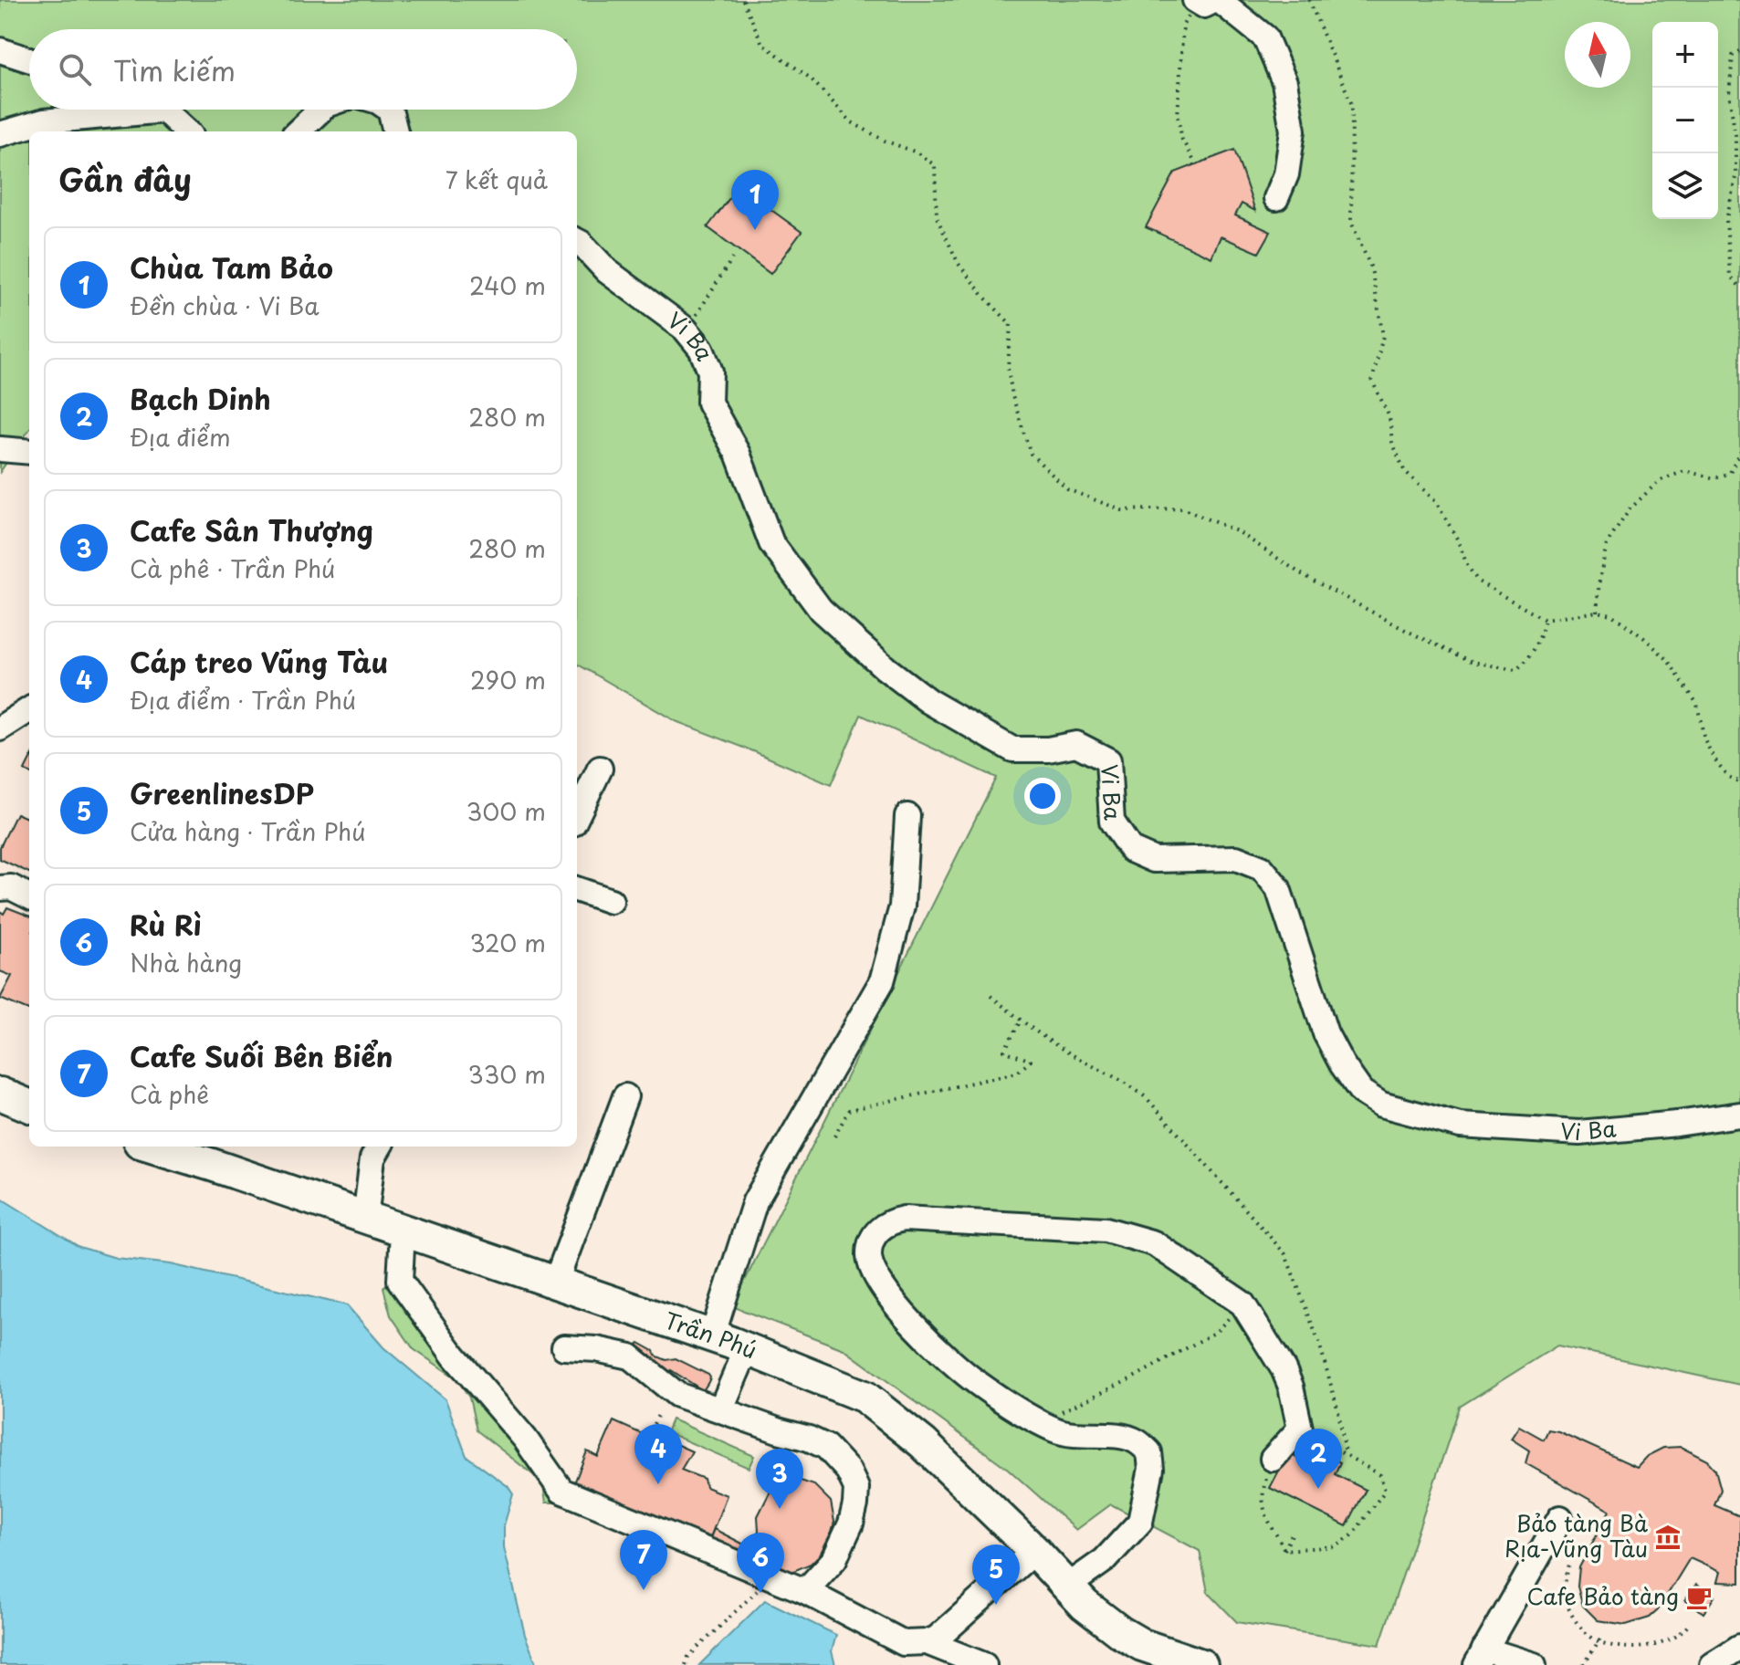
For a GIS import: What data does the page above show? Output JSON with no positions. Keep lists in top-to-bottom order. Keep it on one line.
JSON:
{"streets":{"main road":["Trần Phú"],"street":["Vi Ba"]},"places":{"museum":["Bảo tàng Bà Rịa-Vũng Tàu"],"cafe":["Cafe Bảo tàng"]},"north":"top","page":{"map_buttons":["+","−"],"search":"Tìm kiếm","heading":["Gần đây","7 kết quả"],"pins":["1","4","2","3","7","6","5"],"list":[{"mark":"1","name":"Chùa Tam Bảo","note":"Đền chùa · Vi Ba","value":"240 m"},{"mark":"2","name":"Bạch Dinh","note":"Địa điểm","value":"280 m"},{"mark":"3","name":"Cafe Sân Thượng","note":"Cà phê · Trần Phú","value":"280 m"},{"mark":"4","name":"Cáp treo Vũng Tàu","note":"Địa điểm · Trần Phú","value":"290 m"},{"mark":"5","name":"GreenlinesDP","note":"Cửa hàng · Trần Phú","value":"300 m"},{"mark":"6","name":"Rù Rì","note":"Nhà hàng","value":"320 m"},{"mark":"7","name":"Cafe Suối Bên Biển","note":"Cà phê","value":"330 m"}]}}
